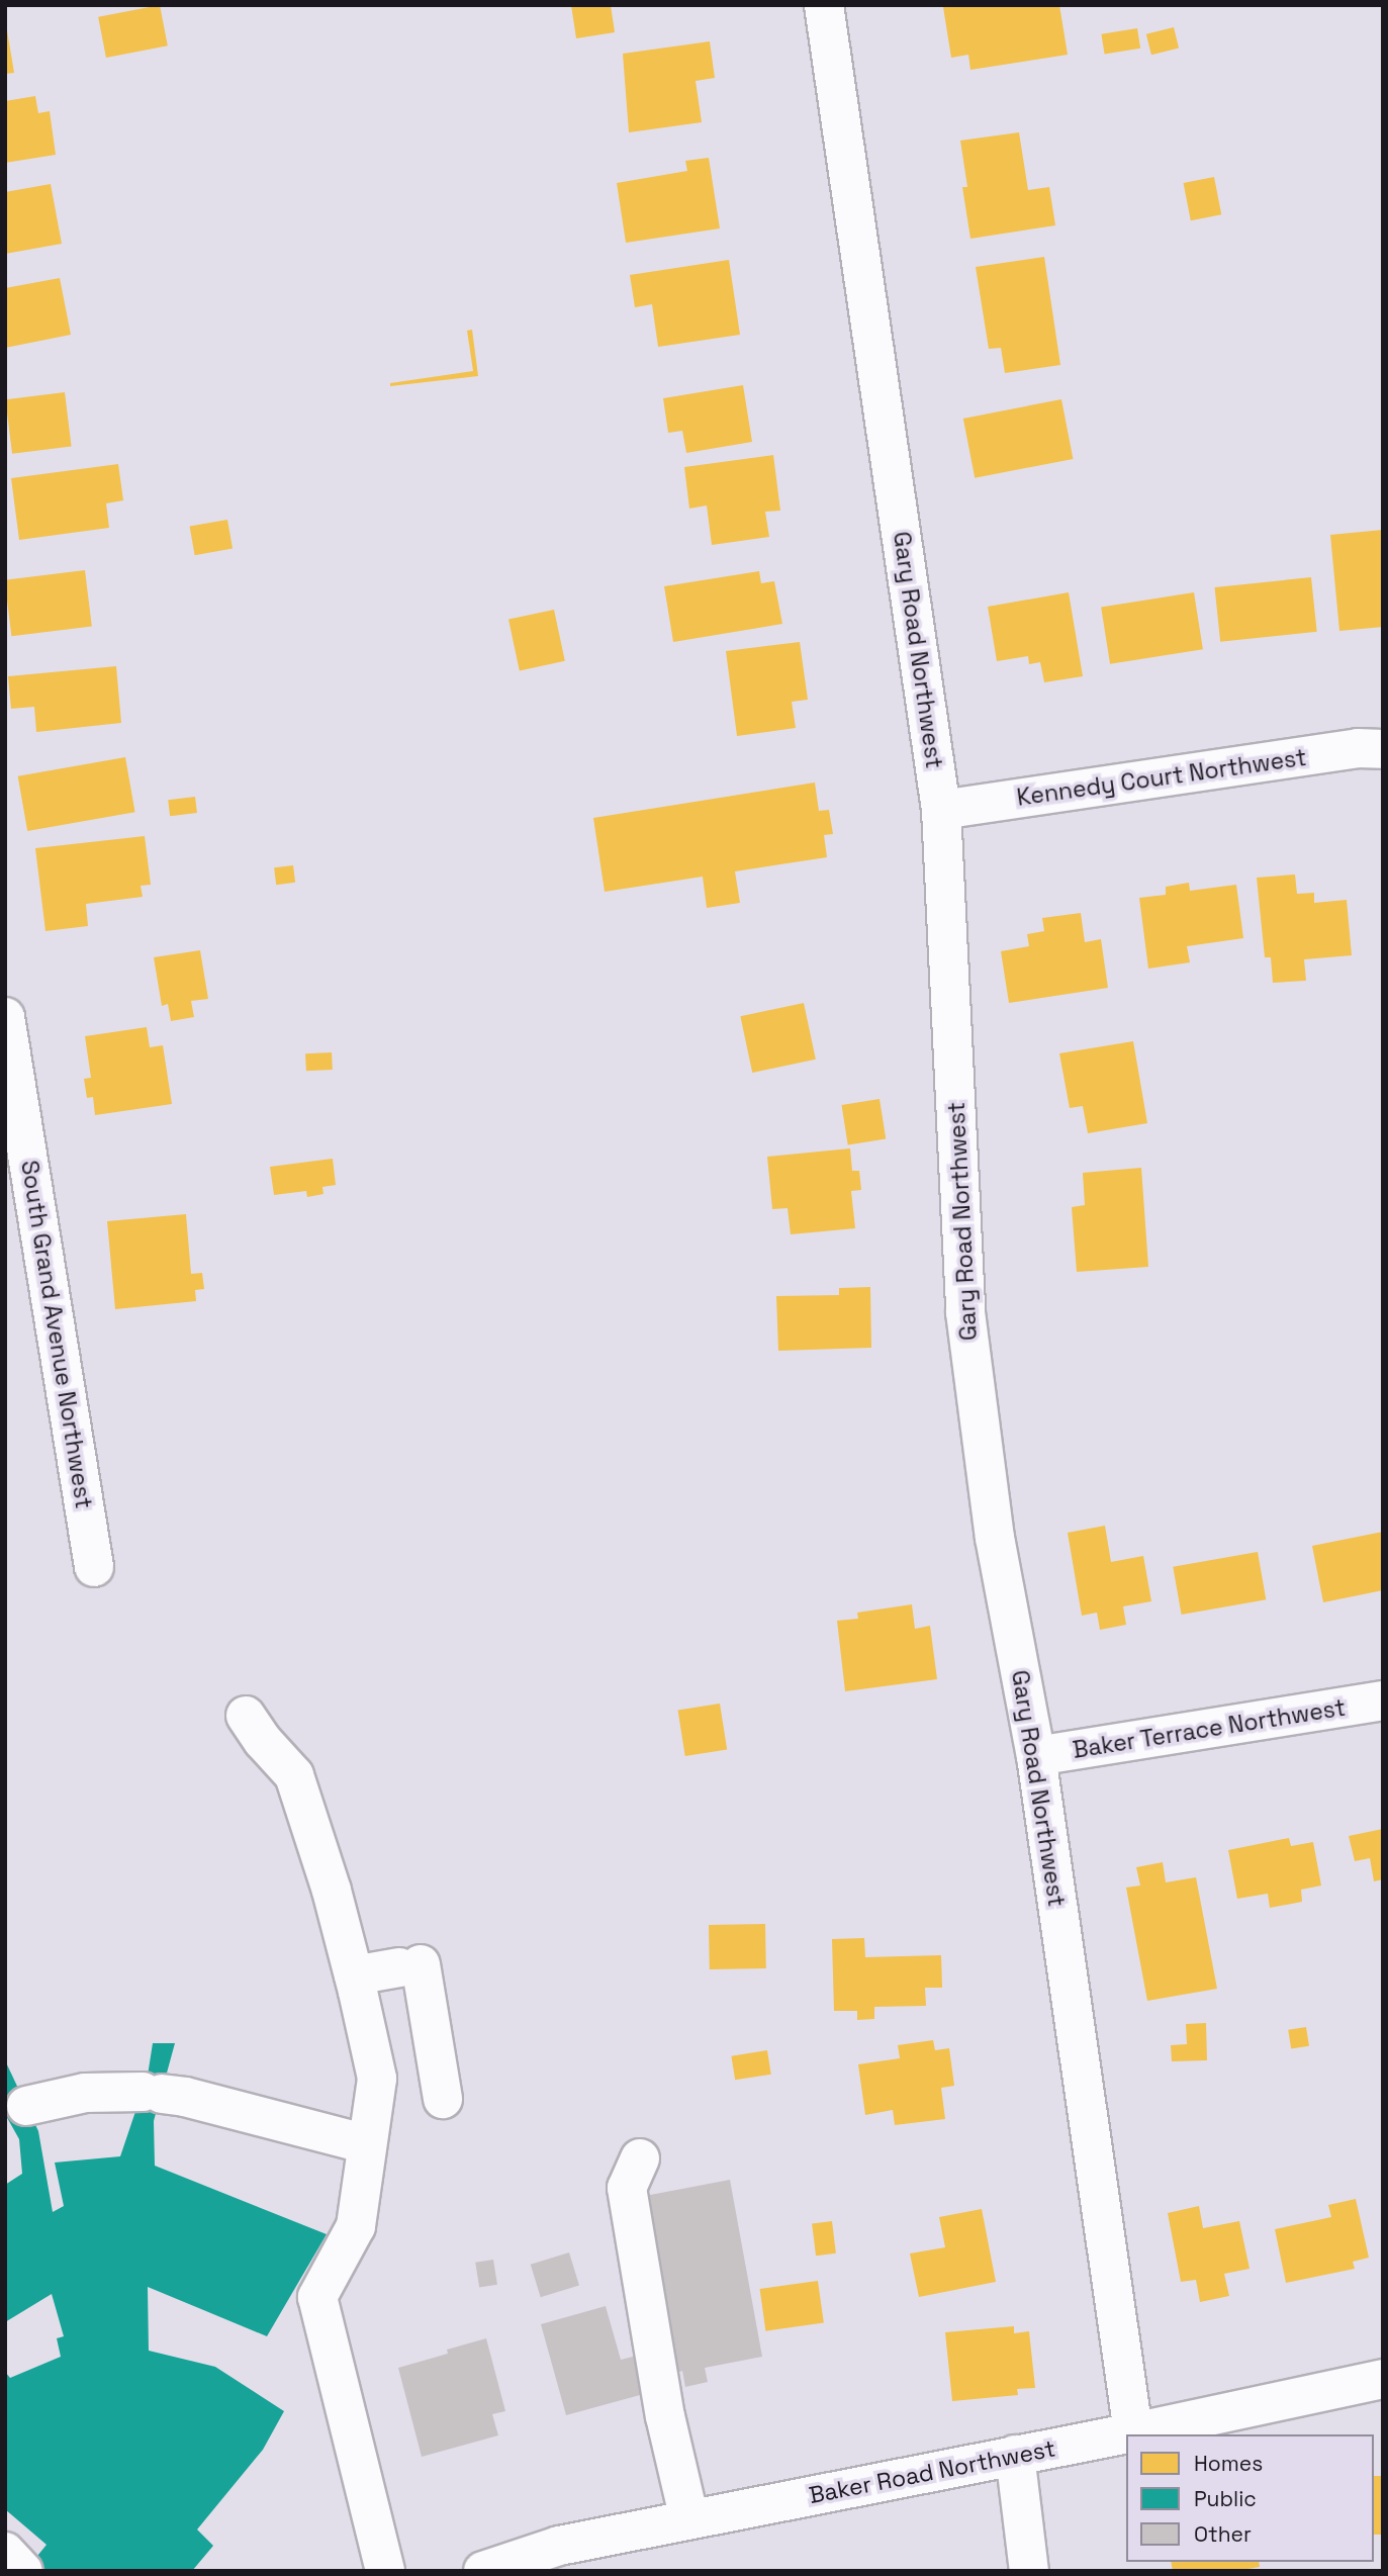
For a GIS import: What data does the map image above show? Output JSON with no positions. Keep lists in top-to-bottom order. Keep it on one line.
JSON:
{"streets":{"street":["Gary Road Northwest","Kennedy Court Northwest","South Grand Avenue Northwest","Baker Terrace Northwest","Baker Road Northwest"]},"crossings":[["Gary Road Northwest","Kennedy Court Northwest"],["Gary Road Northwest","Baker Terrace Northwest"],["Gary Road Northwest","Baker Road Northwest"]],"legend":["Homes","Public","Other"]}
